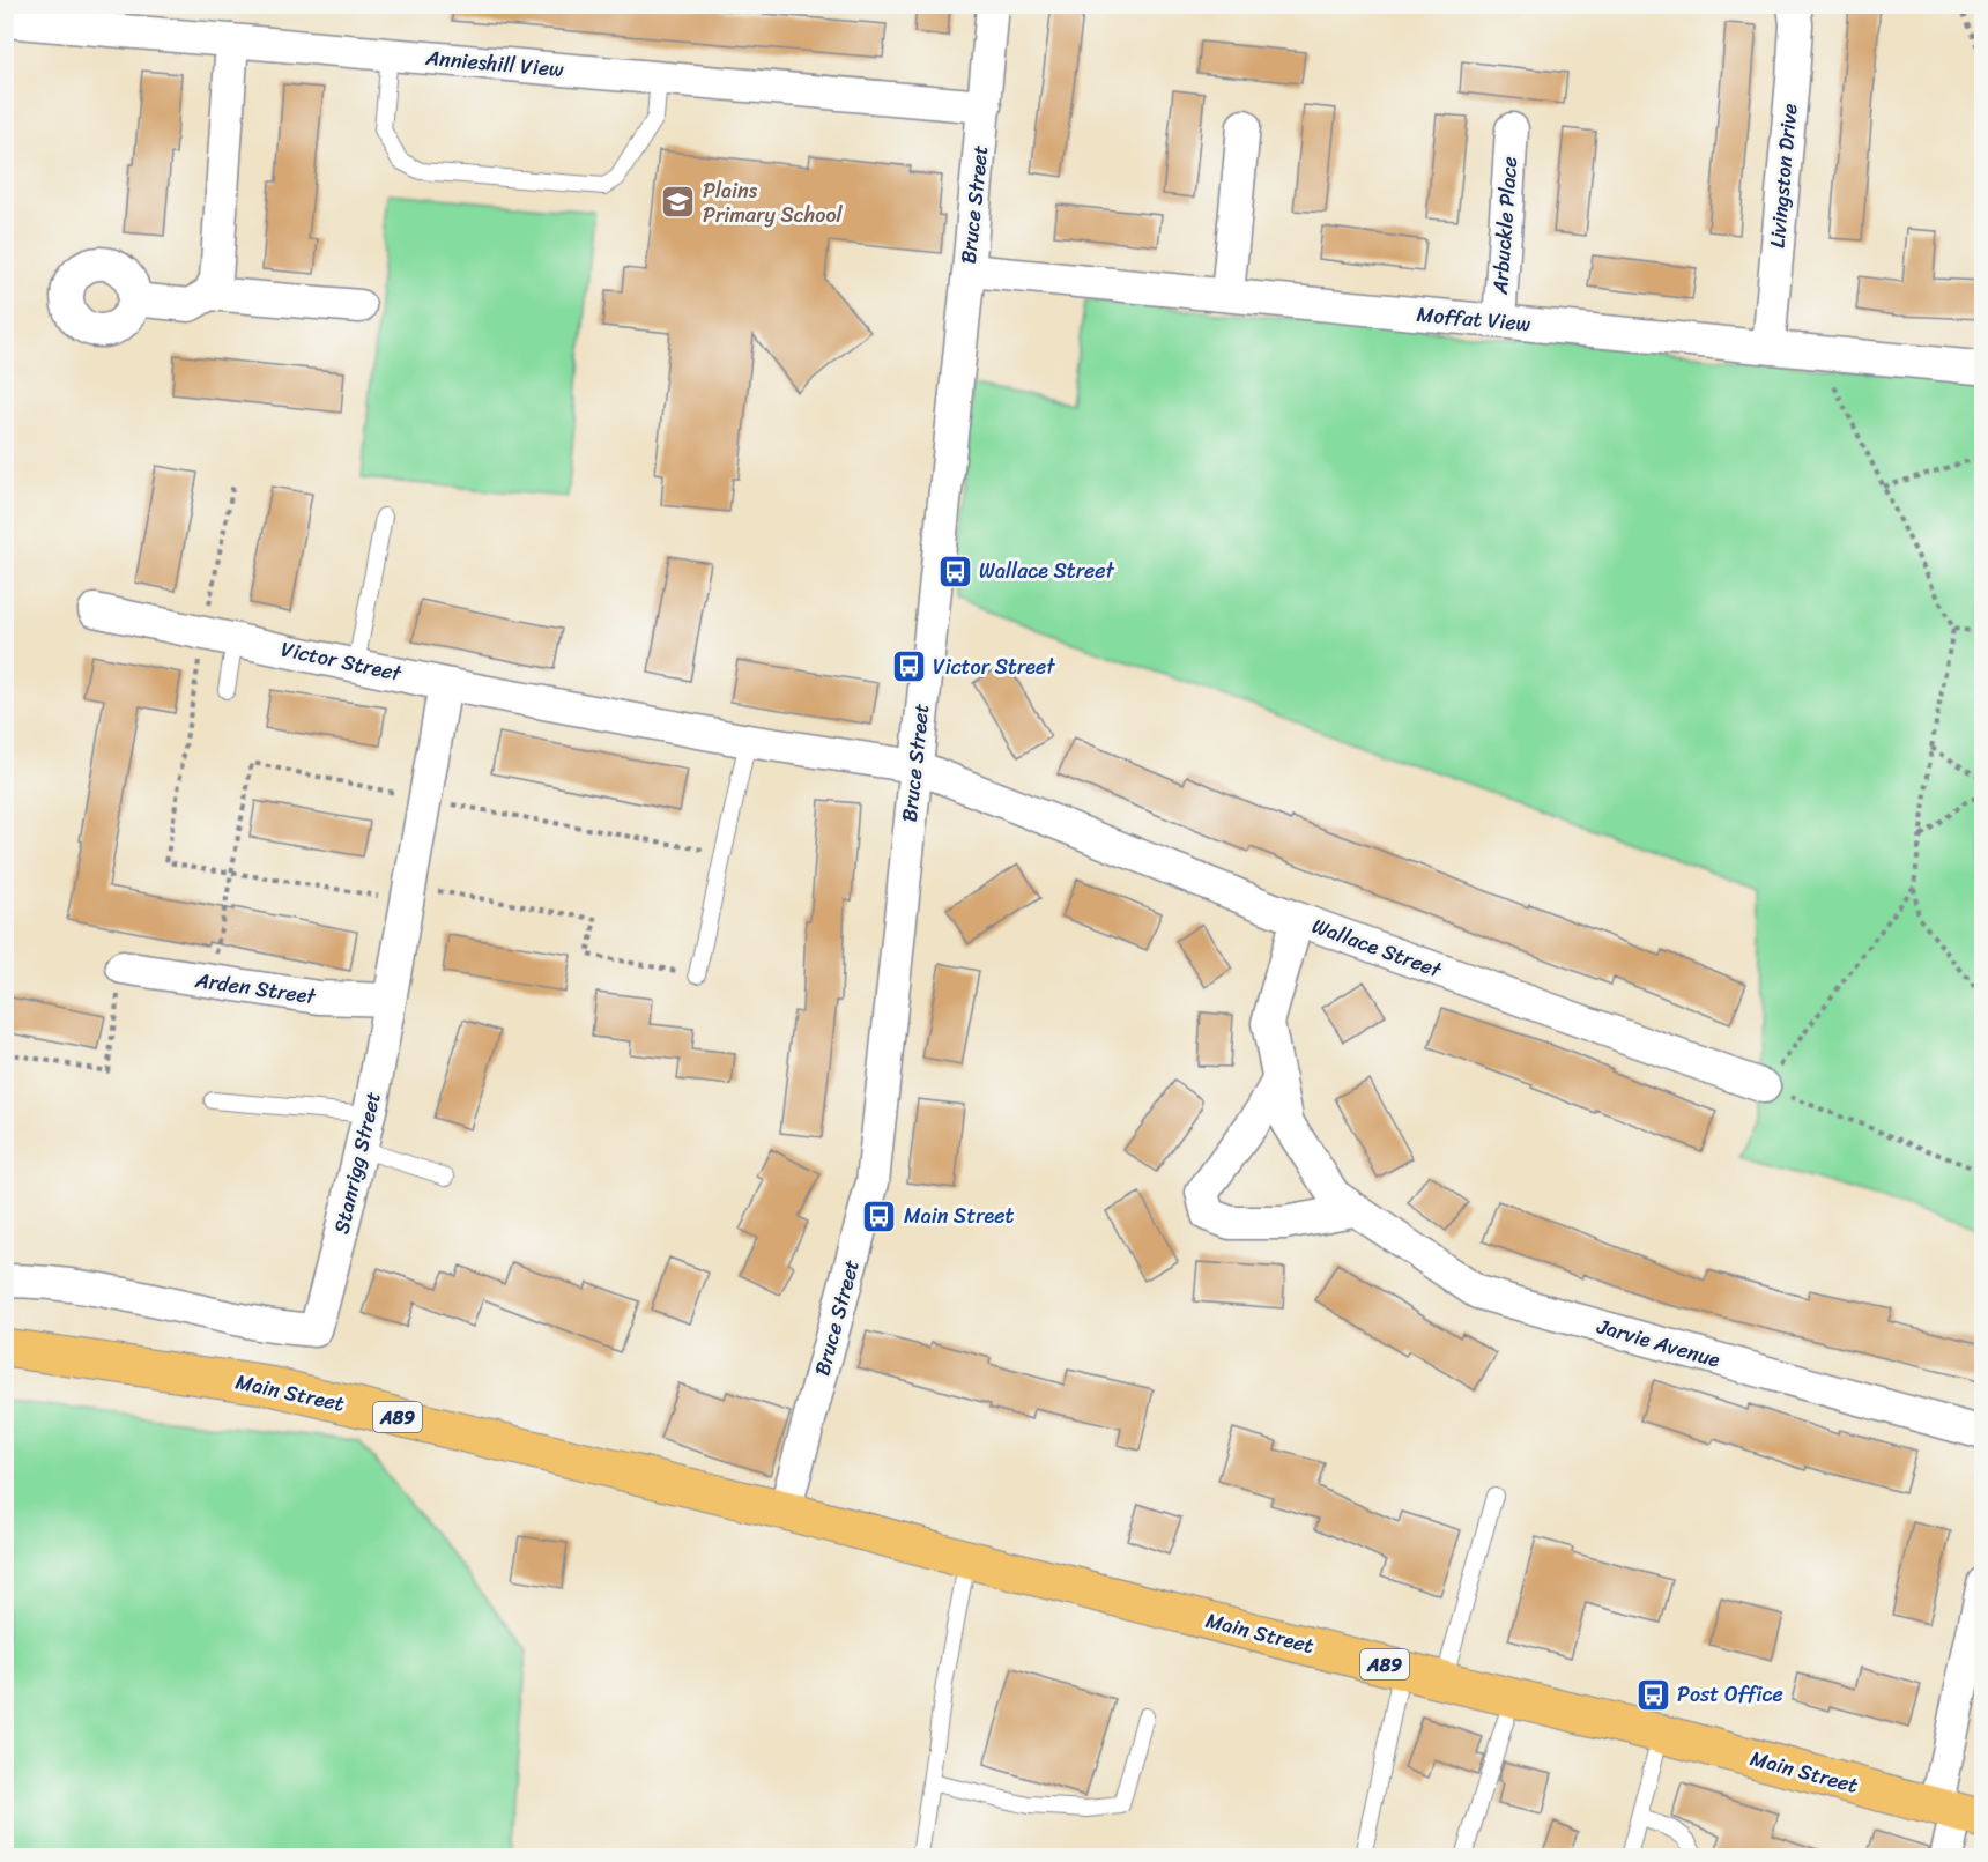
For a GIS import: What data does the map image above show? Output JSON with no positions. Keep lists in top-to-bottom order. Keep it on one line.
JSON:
{"streets":{"main road":["Main Street","A89"],"street":["Annieshill View","Livingston Drive","Bruce Street","Arbuckle Place","Moffat View","Victor Street","Wallace Street","Arden Street","Stanrigg Street","Jarvie Avenue"]},"crossings":[["Annieshill View","Bruce Street"],["Livingston Drive","Moffat View"],["Bruce Street","Moffat View"],["Bruce Street","Victor Street"],["Bruce Street","Wallace Street"],["Bruce Street","Main Street"],["Arbuckle Place","Moffat View"],["Victor Street","Wallace Street"],["Victor Street","Stanrigg Street"],["Wallace Street","Jarvie Avenue"],["Arden Street","Stanrigg Street"]],"places":{"school or university":["Plains Primary School"],"bus stop":["Wallace Street","Victor Street","Main Street","Post Office"]}}
